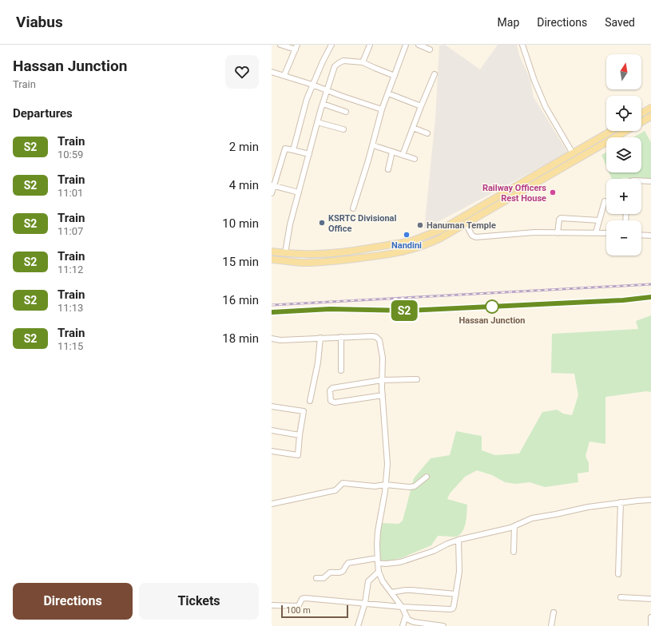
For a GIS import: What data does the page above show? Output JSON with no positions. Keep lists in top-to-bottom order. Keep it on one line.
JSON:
{"places":["Railway Officers Rest House","KSRTC Divisional Office","Hanuman Temple","Nandini","Hassan Junction"],"scale_bar":"100 m","north":"top","page":{"header":"Viabus","nav":["Map","Directions","Saved"],"heading":[["Hassan Junction","Train"],"Departures"],"on_map":"S2","map_buttons":["+","−"],"list":[{"mark":"S2","name":"Train","note":"10:59","value":"2 min"},{"mark":"S2","name":"Train","note":"11:01","value":"4 min"},{"mark":"S2","name":"Train","note":"11:07","value":"10 min"},{"mark":"S2","name":"Train","note":"11:12","value":"15 min"},{"mark":"S2","name":"Train","note":"11:13","value":"16 min"},{"mark":"S2","name":"Train","note":"11:15","value":"18 min"}],"buttons":["Directions","Tickets"],"scale":"100 m"}}
